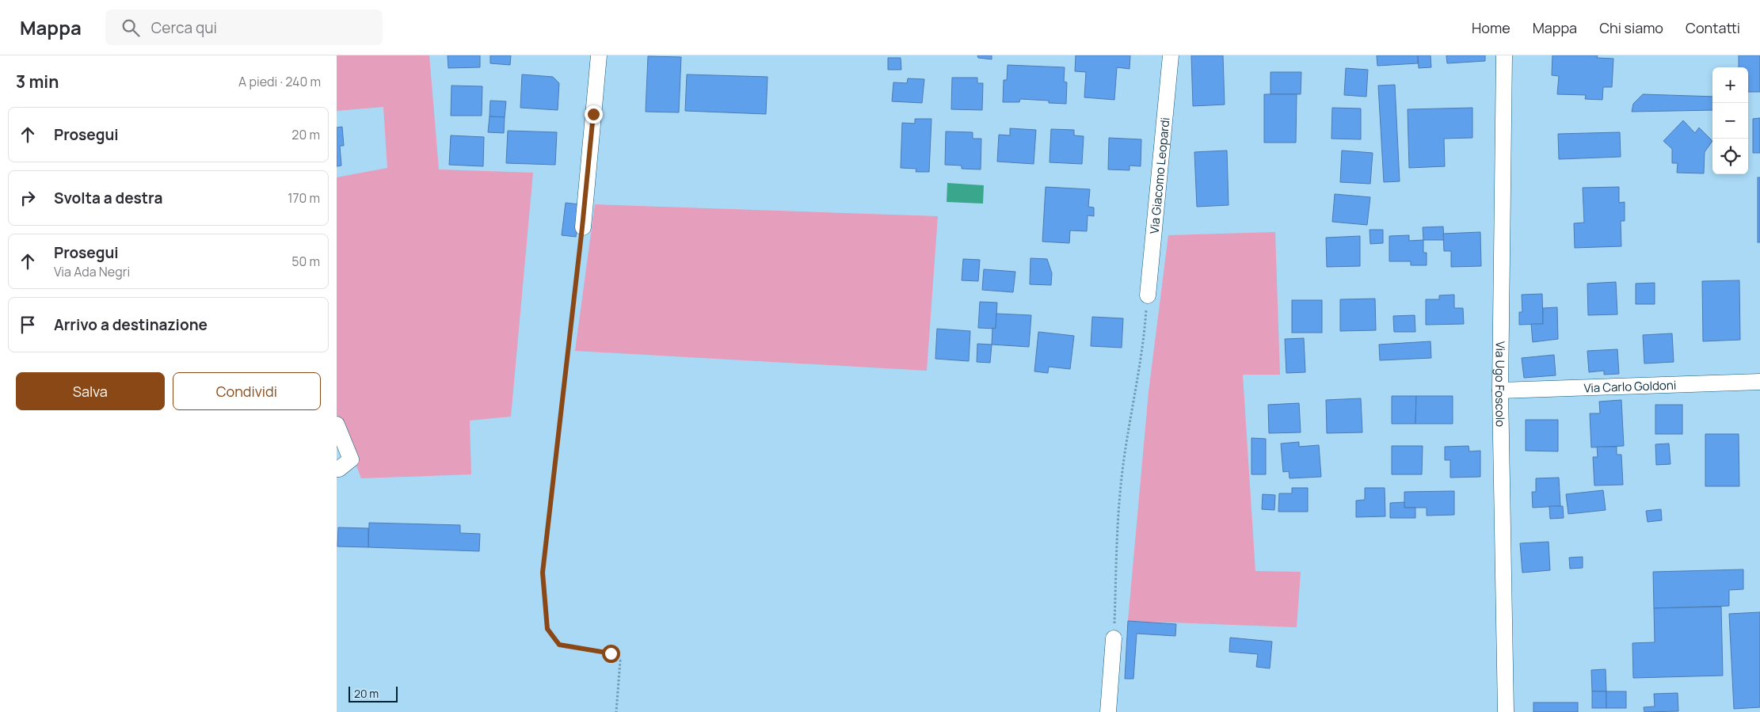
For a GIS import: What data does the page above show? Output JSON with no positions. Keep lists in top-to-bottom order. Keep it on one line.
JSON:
{"streets":{"street":["Via Giacomo Leopardi","Via Ugo Foscolo","Via Carlo Goldoni"]},"crossings":[["Via Ugo Foscolo","Via Carlo Goldoni"]],"scale_bar":"20 m","page":{"header":"Mappa","search":"Cerca qui","nav":["Home","Mappa","Chi siamo","Contatti"],"heading":["3 min","A piedi · 240 m"],"map_buttons":["+","−"],"list":[["Prosegui","20 m"],["Svolta a destra","170 m"],["Prosegui","Via Ada Negri","50 m"],"Arrivo a destinazione"],"buttons":["Salva","Condividi"],"scale":"20 m"}}
